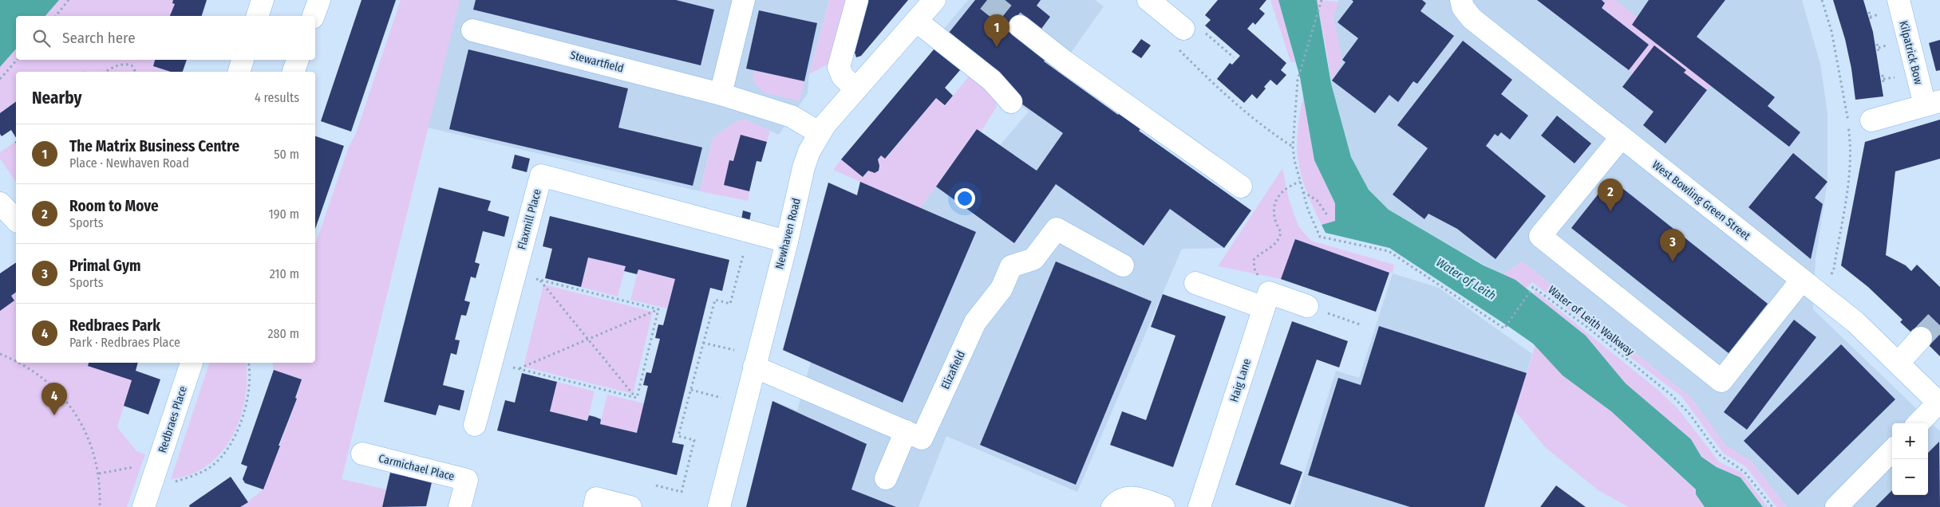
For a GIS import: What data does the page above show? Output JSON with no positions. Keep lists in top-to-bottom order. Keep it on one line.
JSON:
{"streets":{"street":["Kilpatrick Bow","Stewartfield","West Bowling Green Street","Flaxmill Place","Newhaven Road","Elizafield","Haig Lane","Redbraes Place","Carmichael Place"],"path":["Water of Leith Walkway"]},"crossings":[["Stewartfield","Newhaven Road"],["Flaxmill Place","Newhaven Road"],["Newhaven Road","Elizafield"]],"water":["Water of Leith"],"page":{"pins":["1","2","3","4"],"search":"Search here","heading":["Nearby","4 results"],"list":[{"mark":"1","name":"The Matrix Business Centre","note":"Place · Newhaven Road","value":"50 m"},{"mark":"2","name":"Room to Move","note":"Sports","value":"190 m"},{"mark":"3","name":"Primal Gym","note":"Sports","value":"210 m"},{"mark":"4","name":"Redbraes Park","note":"Park · Redbraes Place","value":"280 m"}],"map_buttons":["+","−"]}}
